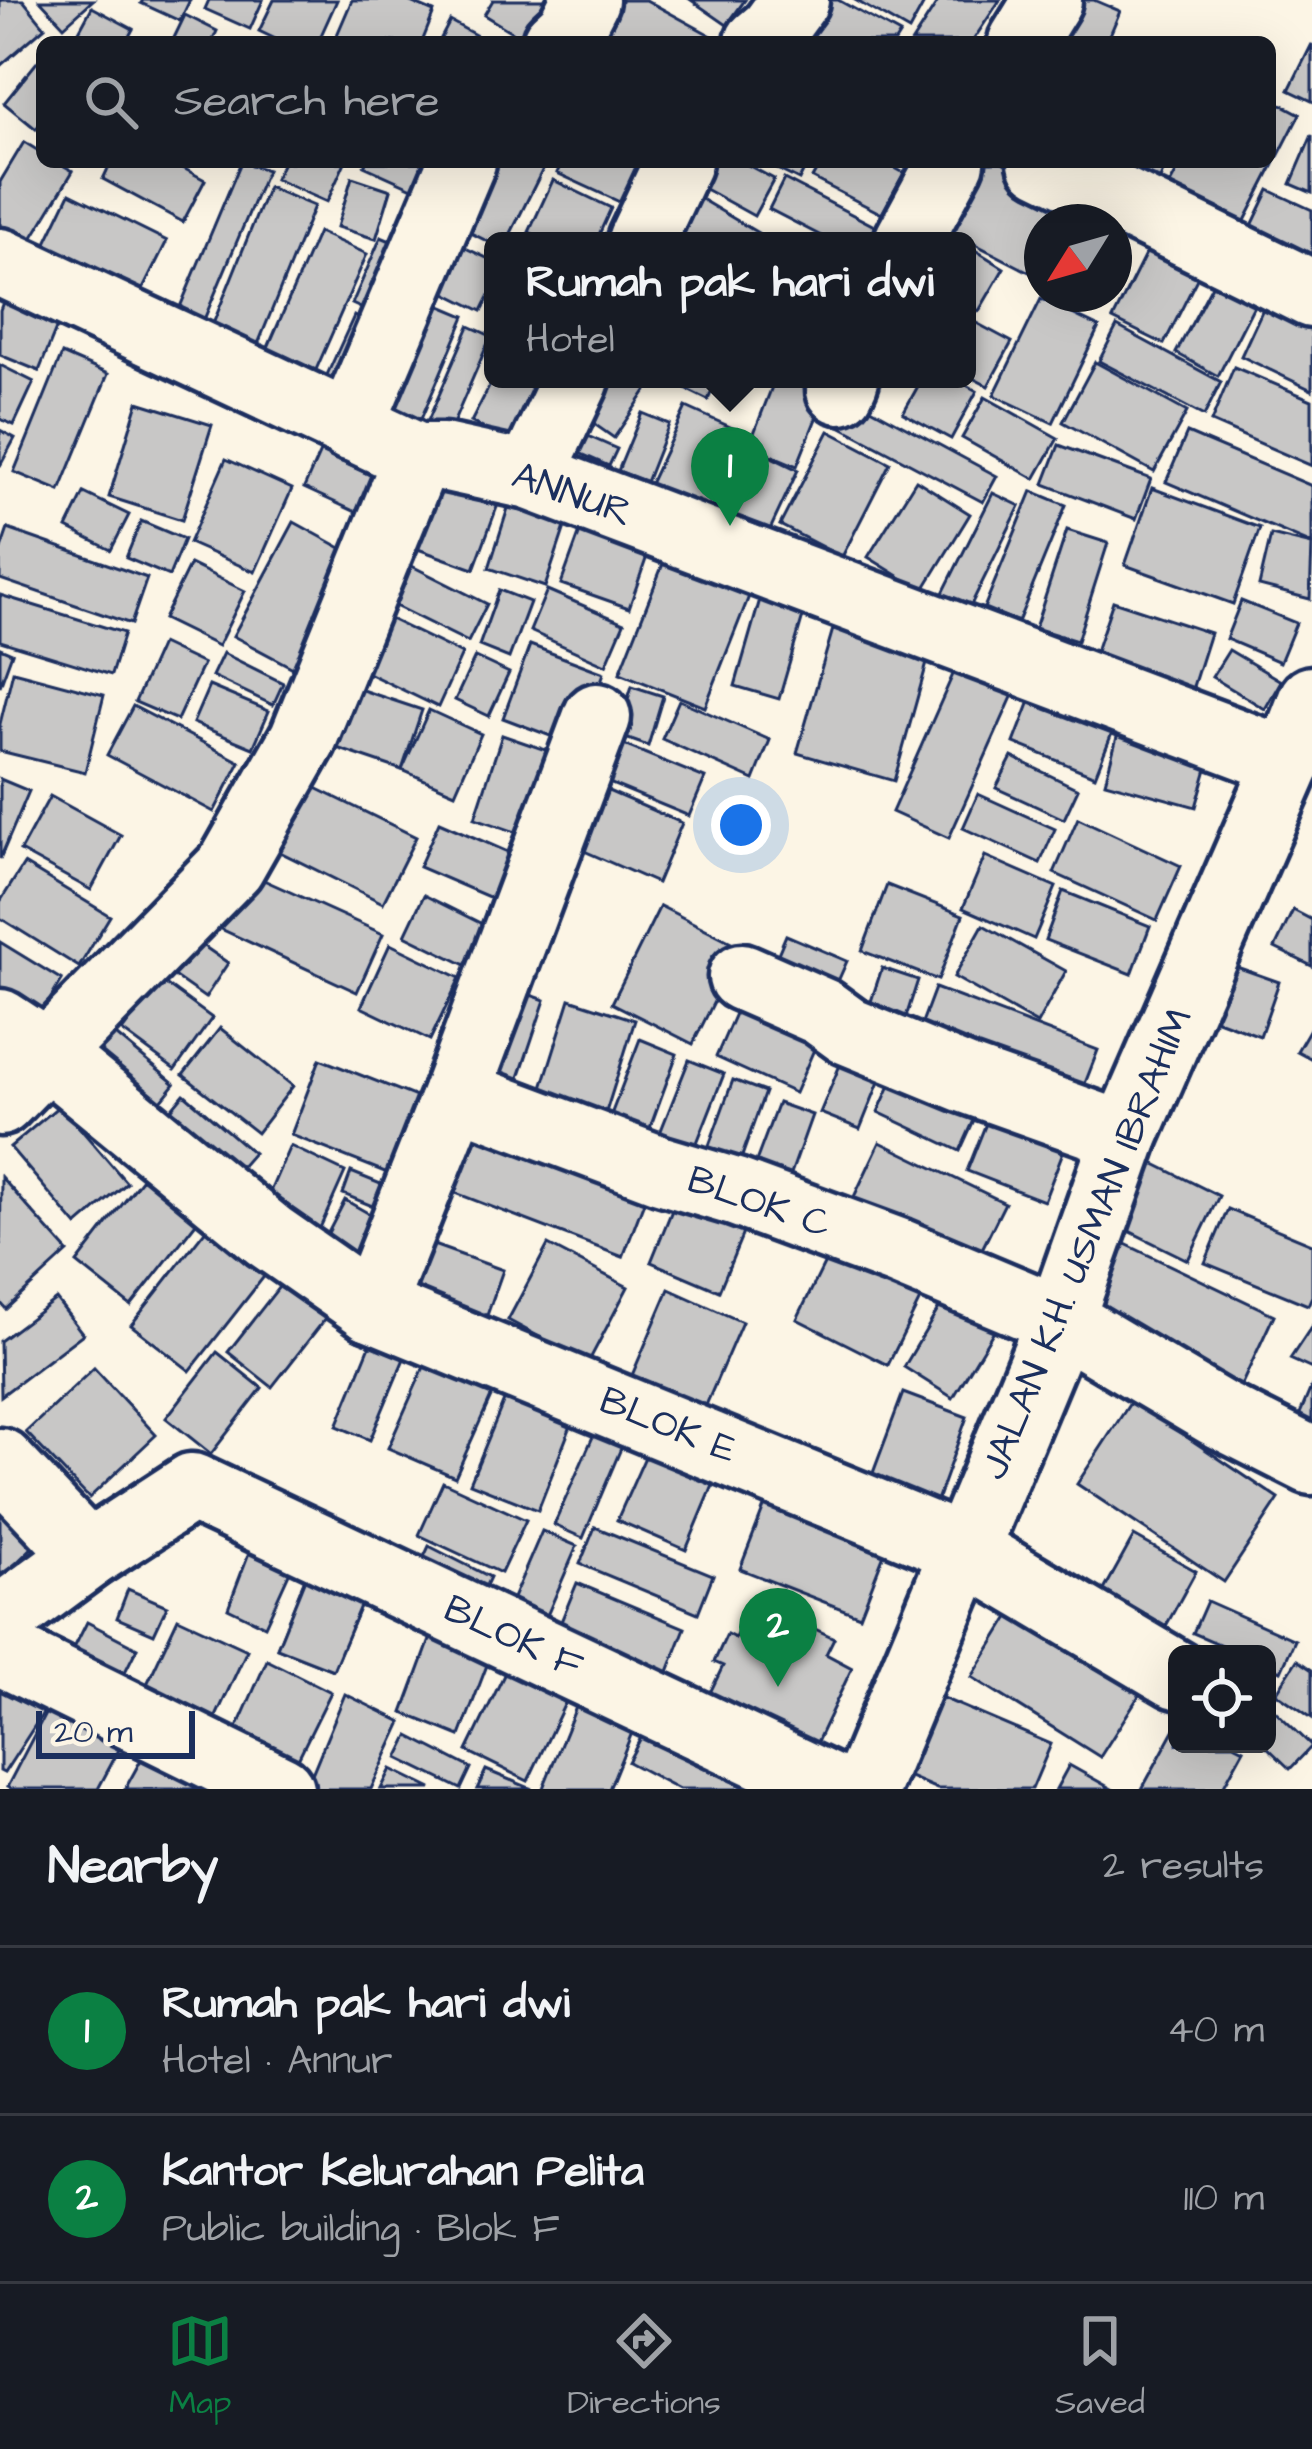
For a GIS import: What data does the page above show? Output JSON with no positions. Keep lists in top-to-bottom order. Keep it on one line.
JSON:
{"streets":{"street":["ANNUR","BLOK C","JALAN K.H. USMAN IBRAHIM","BLOK E","BLOK F"]},"crossings":[["ANNUR","JALAN K.H. USMAN IBRAHIM"],["BLOK C","JALAN K.H. USMAN IBRAHIM"],["JALAN K.H. USMAN IBRAHIM","BLOK E"],["JALAN K.H. USMAN IBRAHIM","BLOK F"]],"scale_bar":"20 m","north":"bottom left","page":{"search":"Search here","popup":["Rumah pak hari dwi","Hotel"],"pins":["1","2"],"scale":"20 m","heading":["Nearby","2 results"],"list":[{"mark":"1","name":"Rumah pak hari dwi","note":"Hotel · Annur","value":"40 m"},{"mark":"2","name":"Kantor Kelurahan Pelita","note":"Public building · Blok F","value":"110 m"}],"nav":["Map","Directions","Saved"]}}
